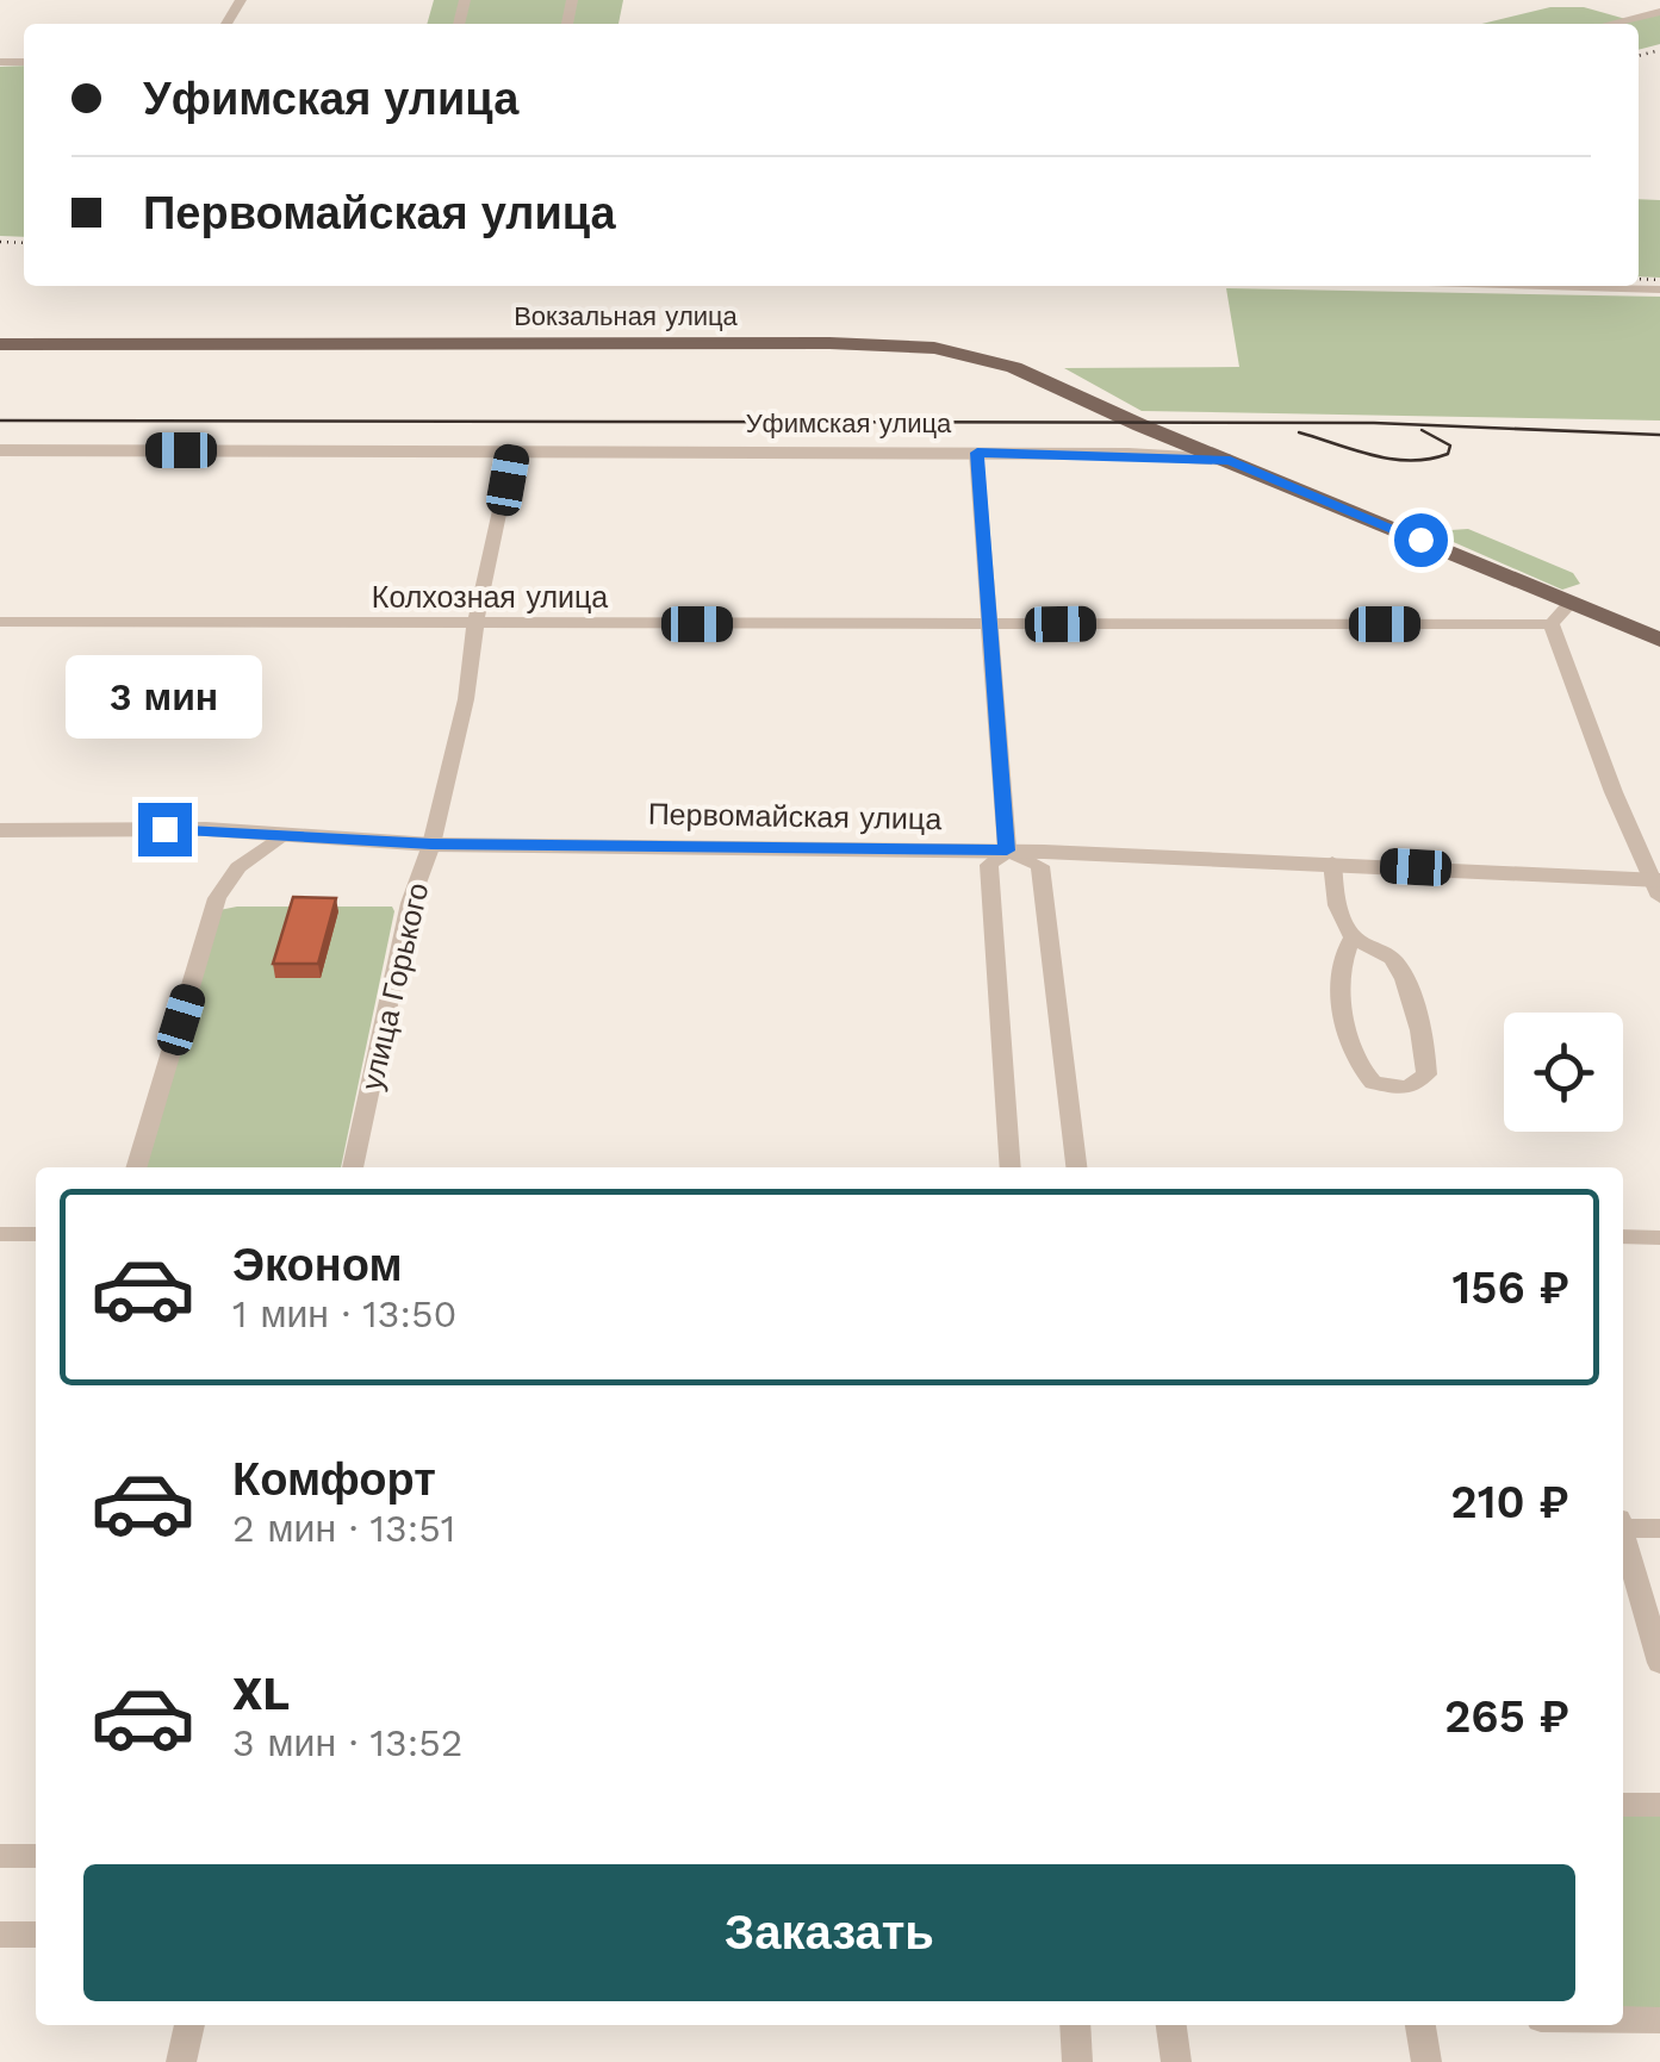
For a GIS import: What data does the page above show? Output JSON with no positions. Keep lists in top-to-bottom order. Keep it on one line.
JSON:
{"streets":{"main road":["Вокзальная улица","Уфимская улица"],"street":["Колхозная улица","Первомайская улица","улица Горького"]},"crossings":[["Вокзальная улица","Уфимская улица"],["Уфимская улица","улица Горького"],["Колхозная улица","улица Горького"],["Первомайская улица","улица Горького"]],"page":{"banner":["Уфимская улица","Первомайская улица"],"bubble":"3 мин","list":[{"name":"Эконом","note":"1 мин · 13:50","value":"156 ₽"},{"name":"Комфорт","note":"2 мин · 13:51","value":"210 ₽"},{"name":"XL","note":"3 мин · 13:52","value":"265 ₽"}],"buttons":"Заказать"}}
